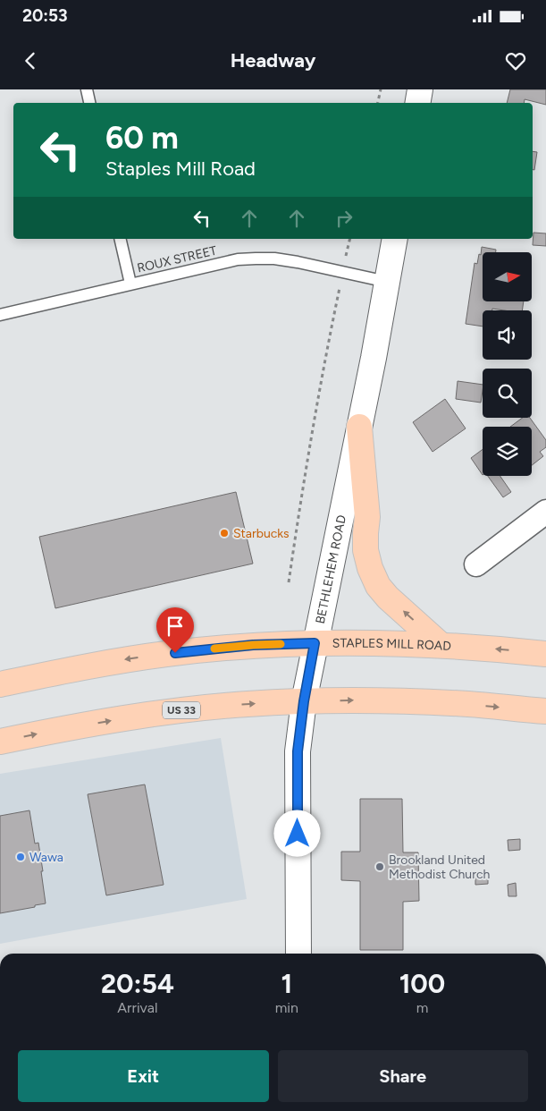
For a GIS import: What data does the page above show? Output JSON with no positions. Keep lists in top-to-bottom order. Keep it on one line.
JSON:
{"streets":{"main road":["STAPLES MILL ROAD","US 33"],"street":["BETHLEHEM ROAD"],"lane":["ROUX STREET"]},"crossings":[["ROUX STREET","BETHLEHEM ROAD"],["BETHLEHEM ROAD","STAPLES MILL ROAD"],["BETHLEHEM ROAD","US 33"]],"places":["Starbucks","Wawa","Brookland United Methodist Church"],"north":"right","page":{"status":"20:53","header":"Headway","turn":["60 m","Staples Mill Road"],"eta":["20:54","Arrival","1","min","100","m"],"buttons":["Exit","Share"]}}
